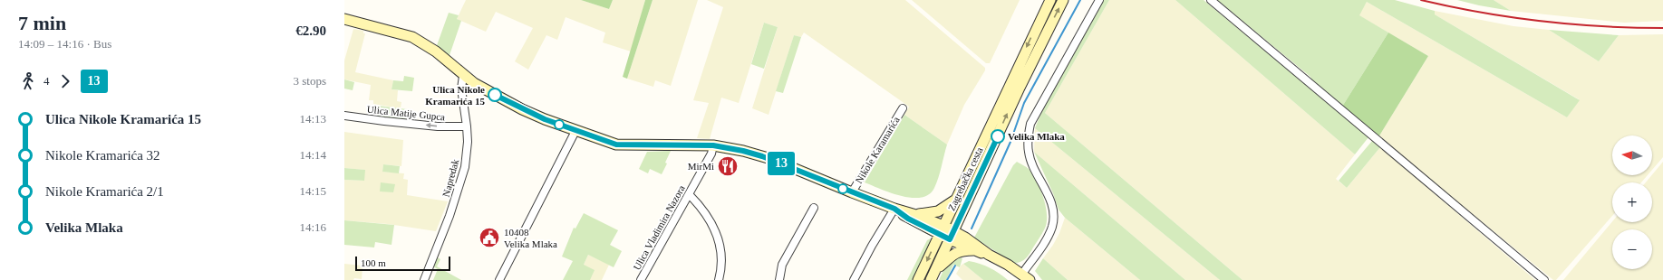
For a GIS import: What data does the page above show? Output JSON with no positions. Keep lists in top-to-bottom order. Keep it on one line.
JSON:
{"streets":{"main road":["Zagrebačka cesta"],"street":["Ulica Matije Gupca","Nikole Karamarića","Napredak","Ulica Vladimira Nazora"]},"crossings":[["Ulica Matije Gupca","Napredak"]],"one_way":["Ulica Matije Gupca"],"places":{"other":["Ulica Nikole Kramarića 15","Velika Mlaka"],"restaurant":["MirMi"],"public building":["10408 Velika Mlaka"]},"lines":["bus line 13"],"scale_bar":"100 m","north":"left","page":{"heading":["7 min","14:09 – 14:16 · Bus","€2.90"],"on_map":"13","legs":["4","13","3 stops"],"list":[{"name":"Ulica Nikole Kramarića 15","value":"14:13"},{"name":"Nikole Kramarića 32","value":"14:14"},{"name":"Nikole Kramarića 2/1","value":"14:15"},{"name":"Velika Mlaka","value":"14:16"}],"map_buttons":["+","−"],"scale":"100 m"}}
